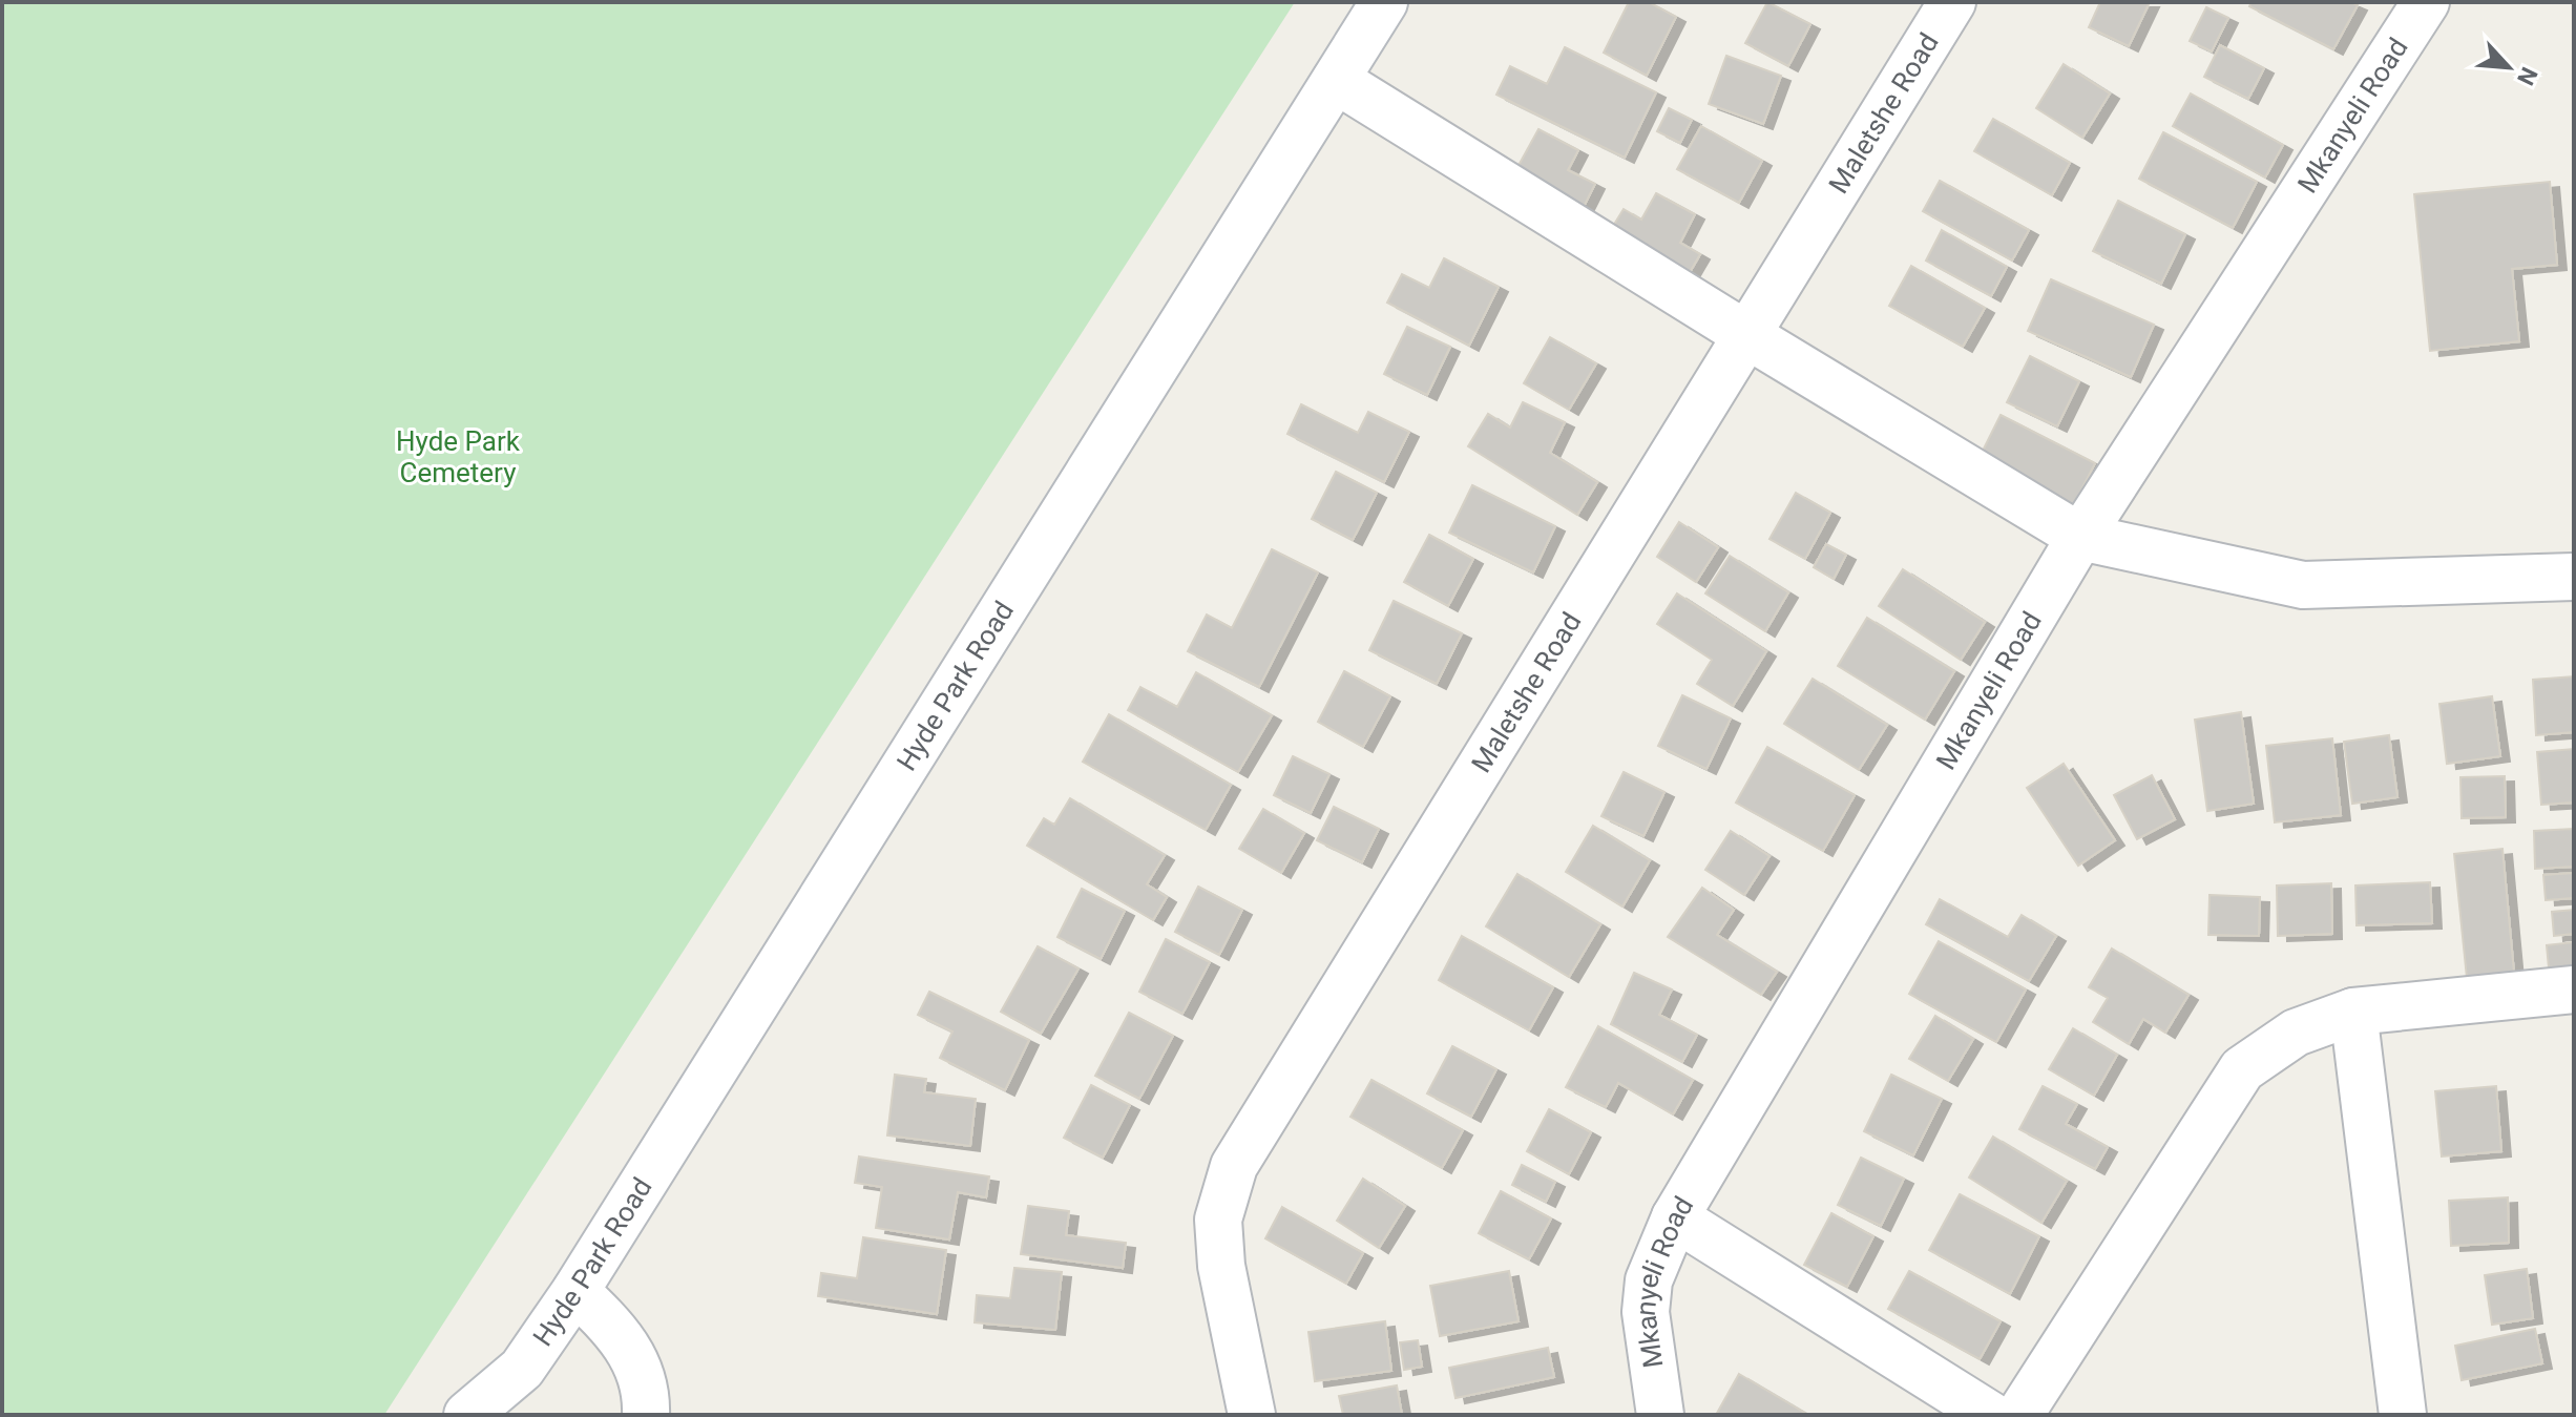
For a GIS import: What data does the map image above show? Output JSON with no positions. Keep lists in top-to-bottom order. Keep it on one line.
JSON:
{"streets":{"street":["Maletshe Road","Mkanyeli Road","Hyde Park Road"]},"parks":["Hyde Park Cemetery"],"north":"bottom right"}
